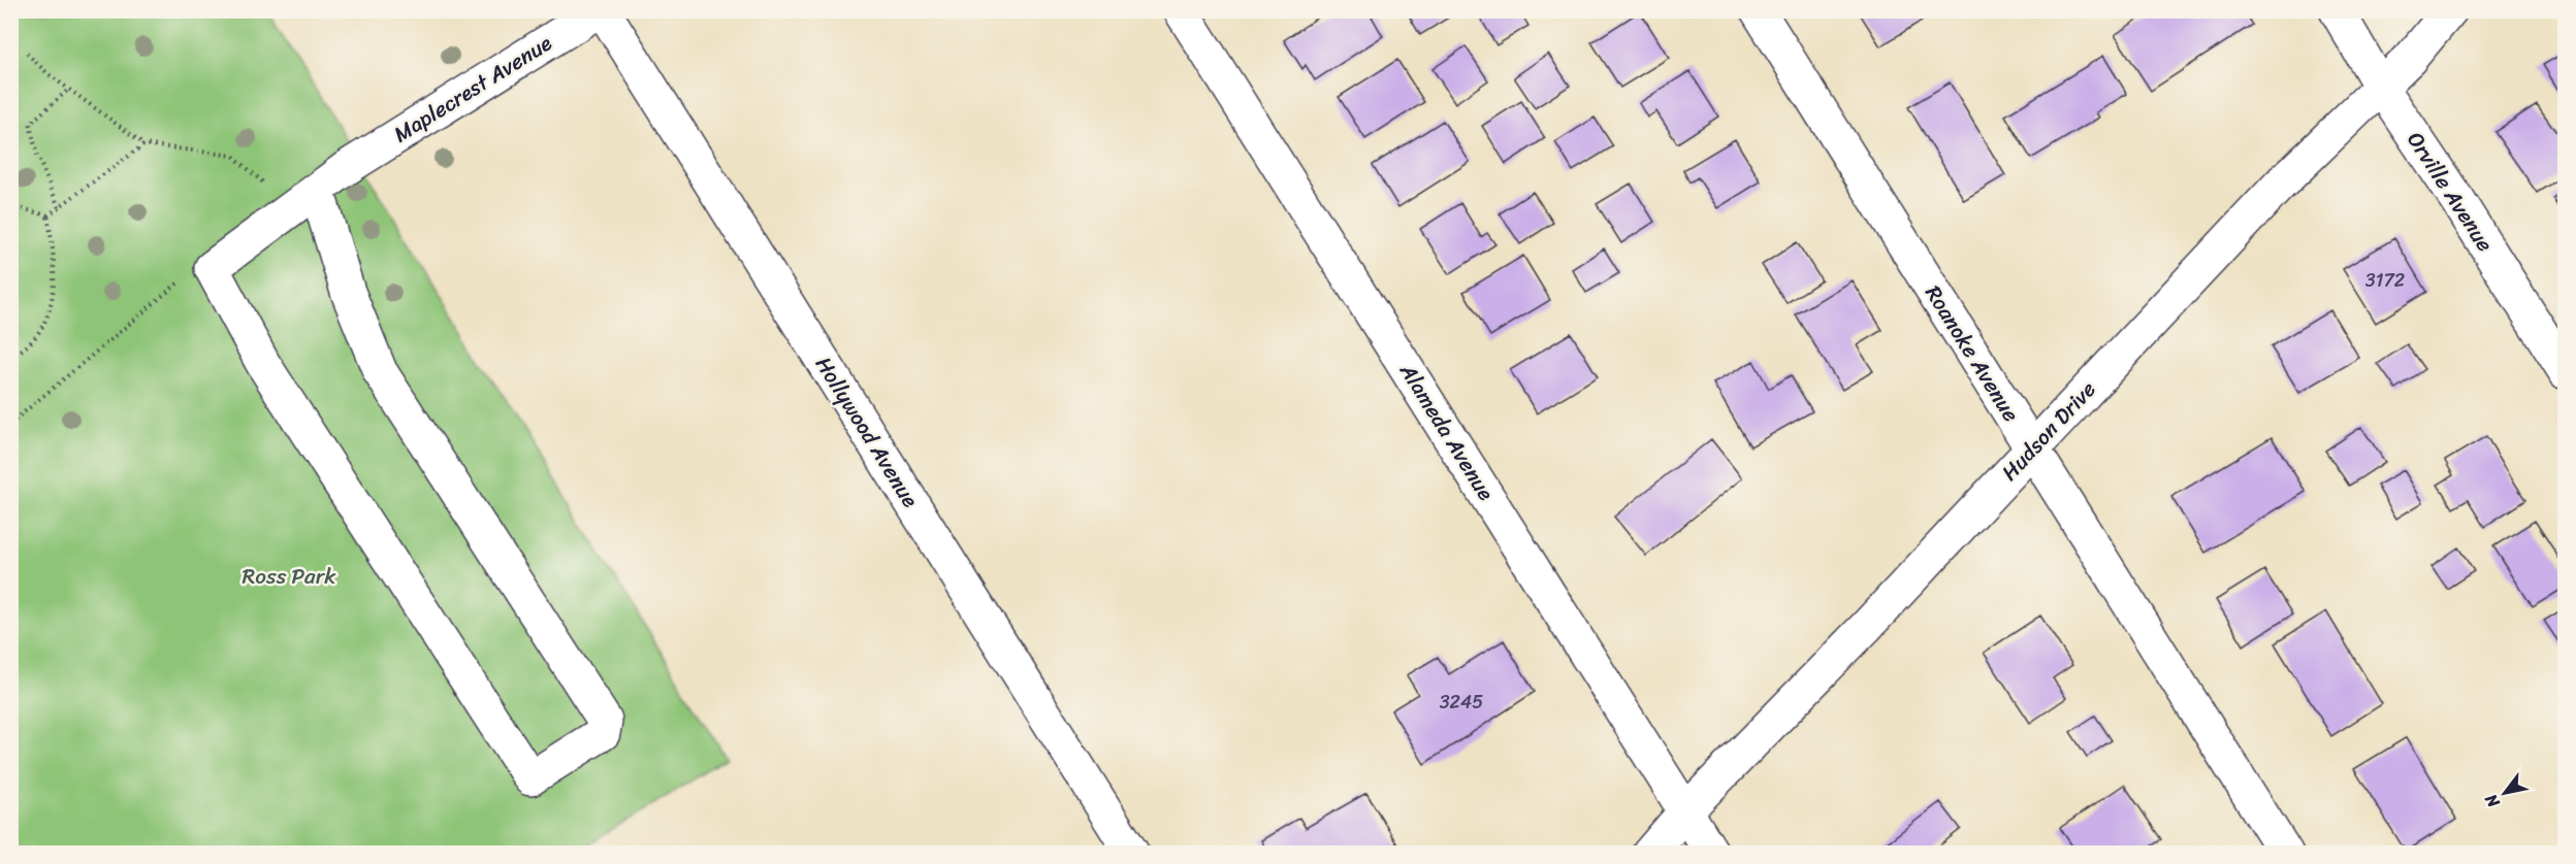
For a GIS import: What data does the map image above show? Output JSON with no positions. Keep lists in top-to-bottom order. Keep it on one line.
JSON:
{"streets":{"street":["Maplecrest Avenue","Orville Avenue","Roanoke Avenue","Hudson Drive","Hollywood Avenue","Alameda Avenue"]},"crossings":[["Maplecrest Avenue","Hollywood Avenue"],["Orville Avenue","Hudson Drive"],["Roanoke Avenue","Hudson Drive"],["Hudson Drive","Alameda Avenue"]],"parks":["Ross Park"],"house_numbers":["3172","3245"],"north":"bottom left"}
